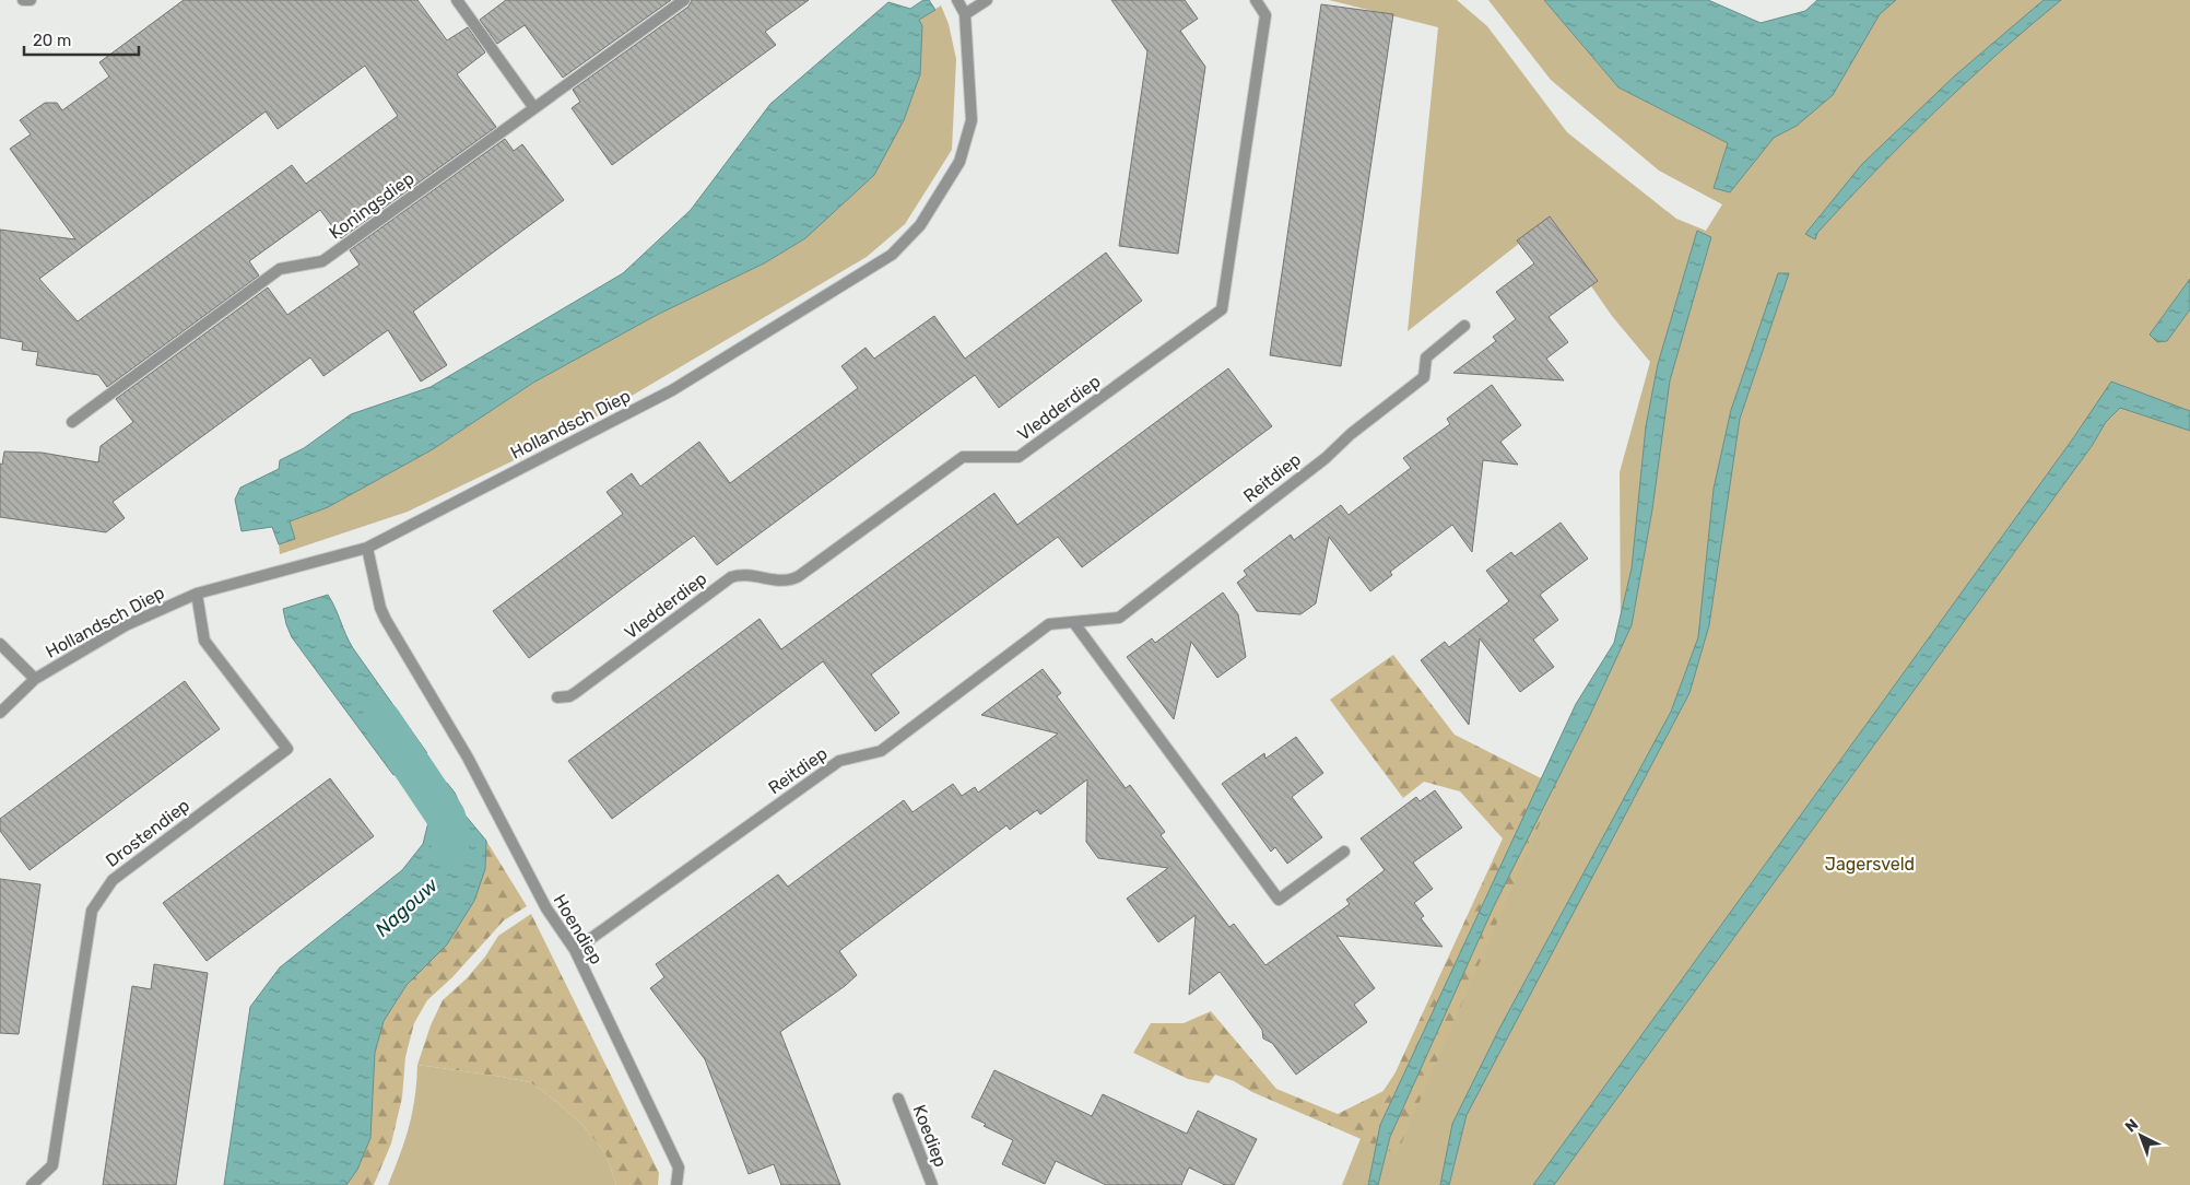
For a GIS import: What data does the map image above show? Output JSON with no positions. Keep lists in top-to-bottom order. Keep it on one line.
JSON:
{"streets":{"street":["Koningsdiep","Vledderdiep","Hollandsch Diep","Reitdiep","Drostendiep","Hoendiep","Koediep"]},"crossings":[["Hollandsch Diep","Drostendiep"],["Hollandsch Diep","Hoendiep"],["Reitdiep","Hoendiep"]],"water":["Nagouw"],"parks":["Jagersveld"],"scale_bar":"20 m","north":"top left"}
